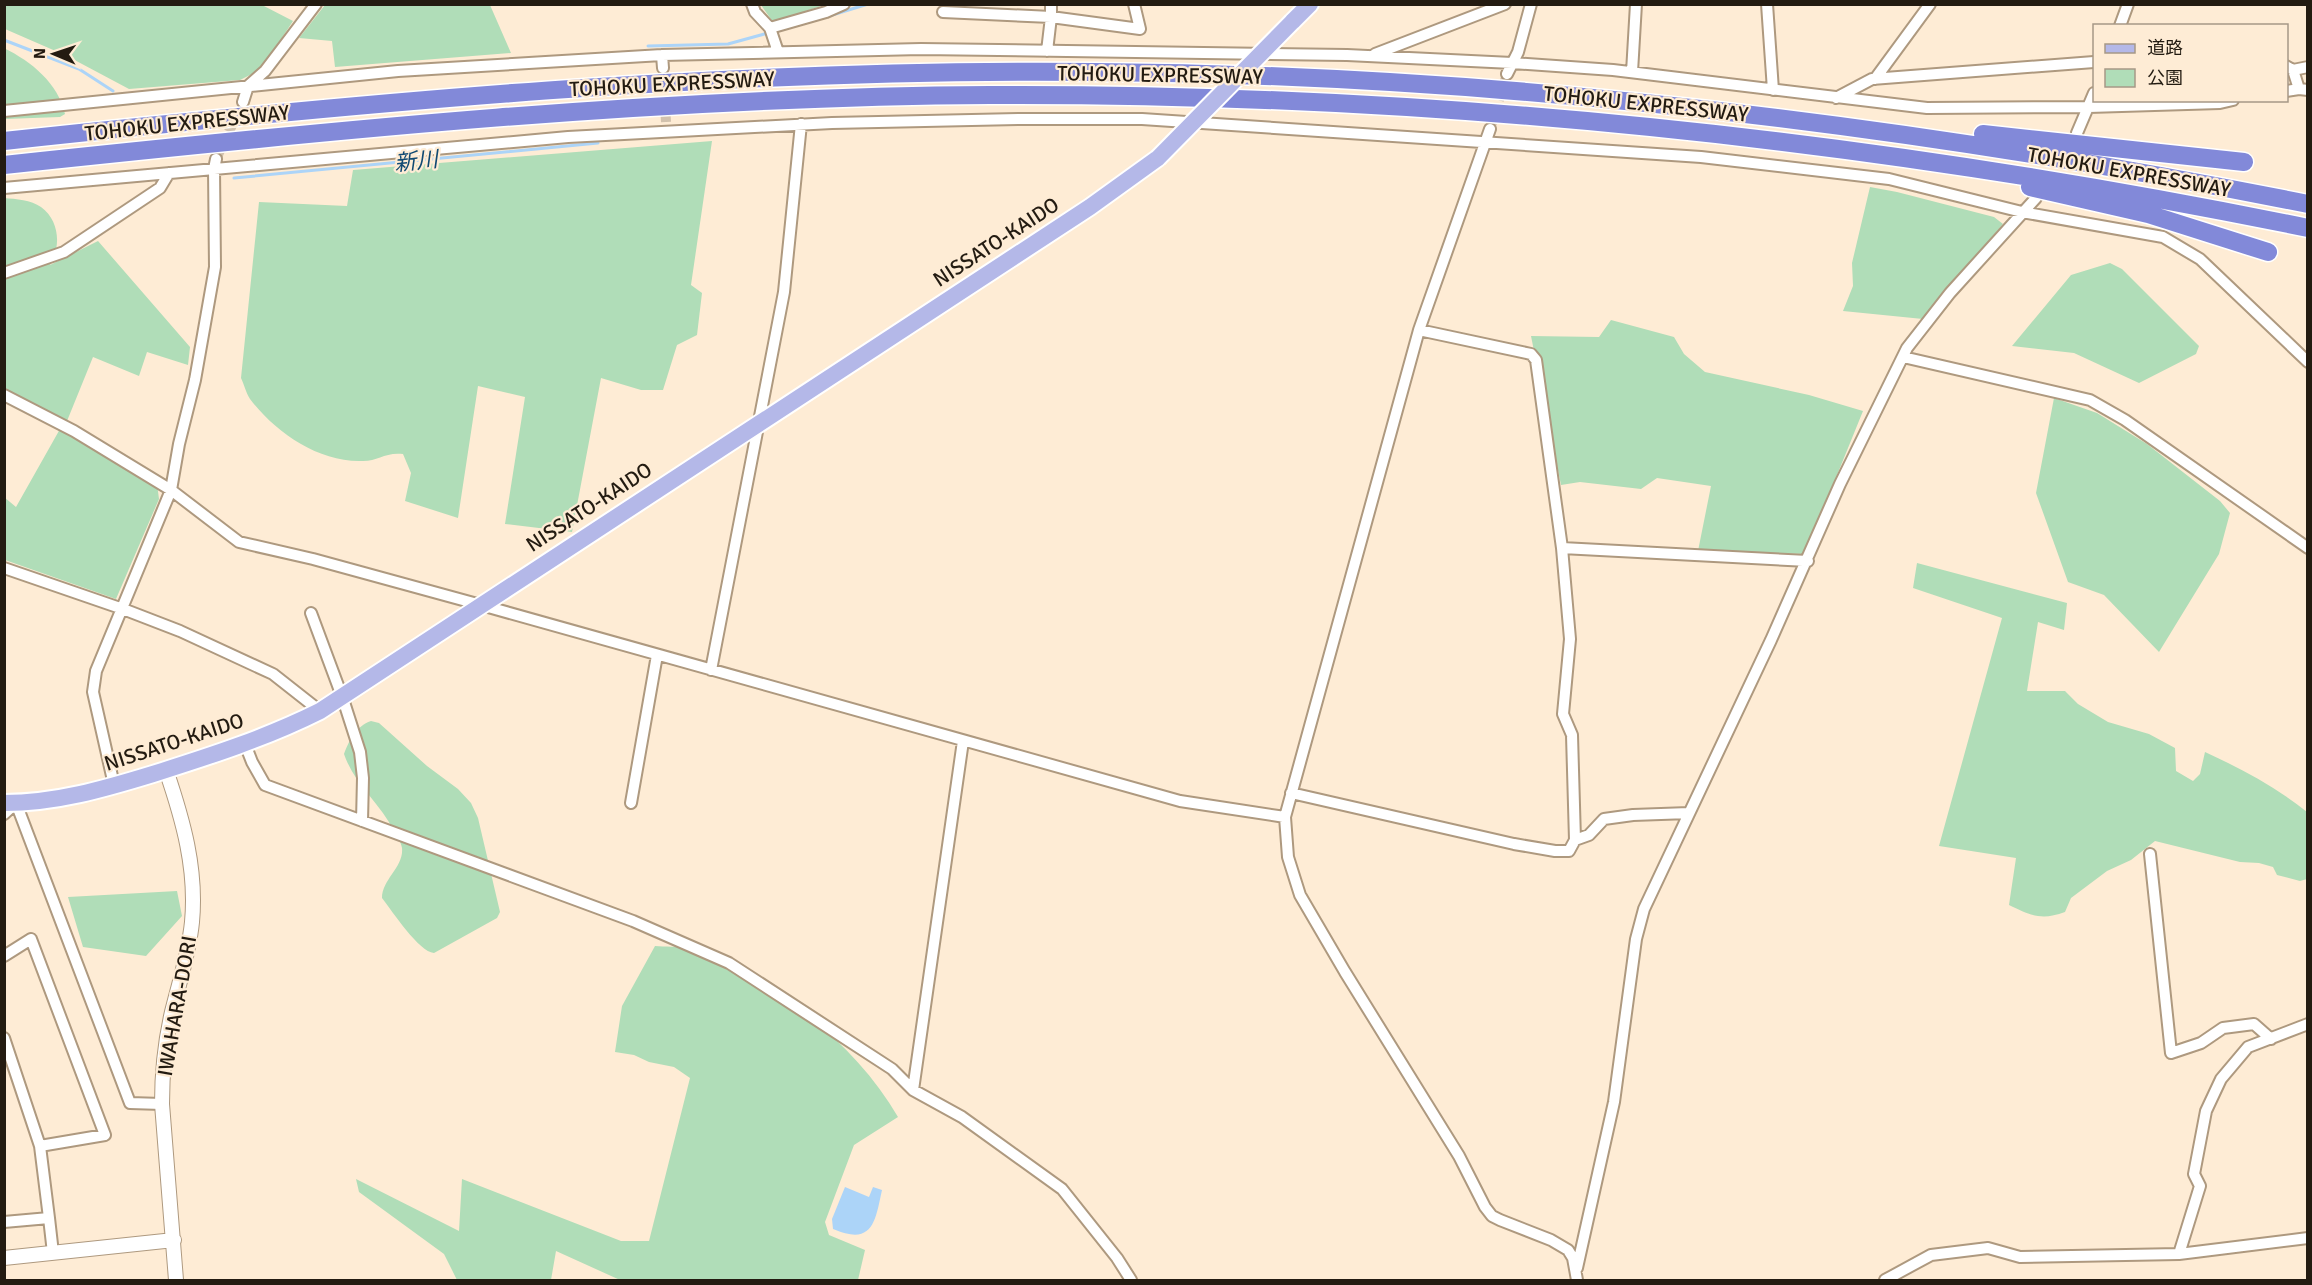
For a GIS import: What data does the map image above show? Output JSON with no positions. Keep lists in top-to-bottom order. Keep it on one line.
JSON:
{"streets":{"highway":["TOHOKU EXPRESSWAY"],"main road":["NISSATO-KAIDO"],"street":["IWAHARA-DORI"]},"crossings":[["NISSATO-KAIDO","IWAHARA-DORI"]],"water":["新川"],"legend":["道路","公園"],"north":"left"}
